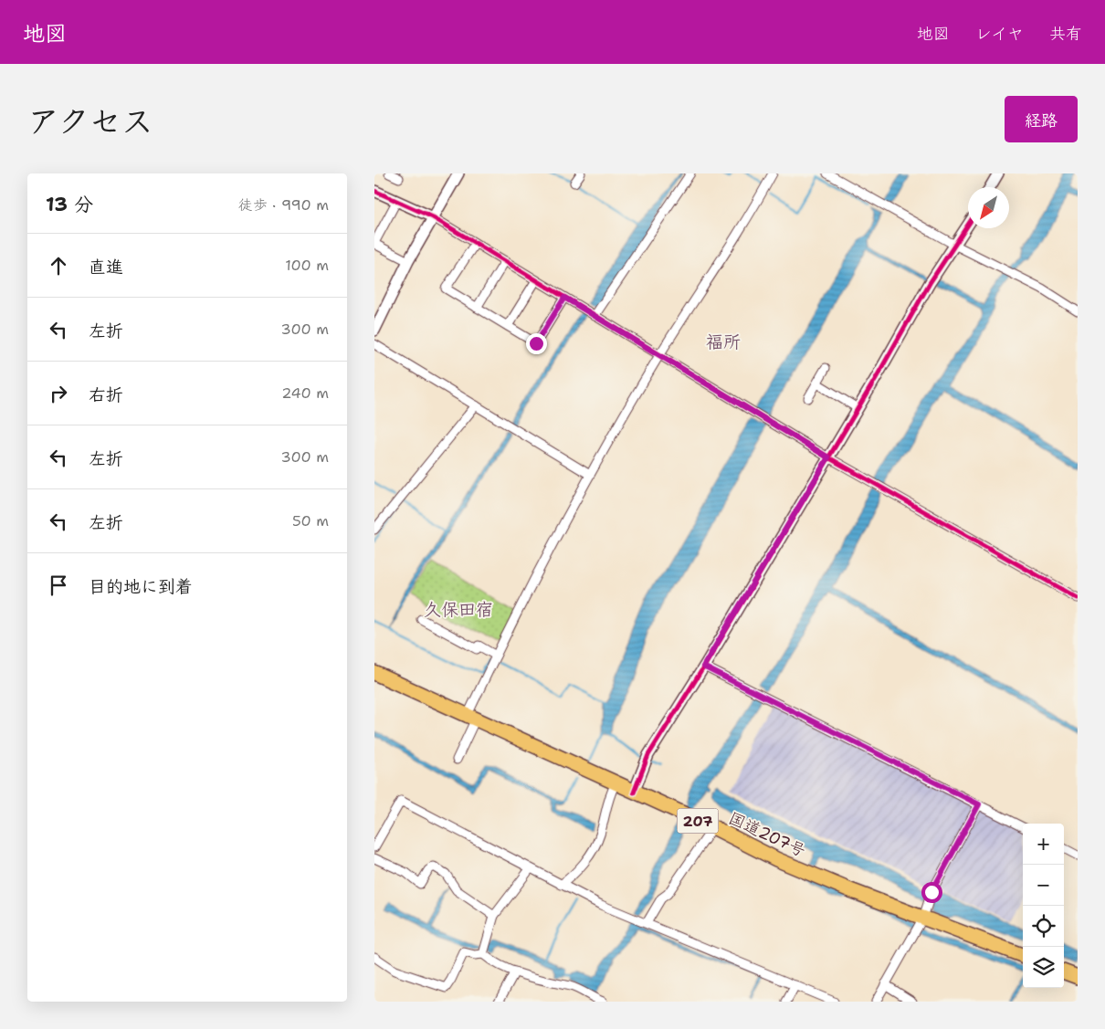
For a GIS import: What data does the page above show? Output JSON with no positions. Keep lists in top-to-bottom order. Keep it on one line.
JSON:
{"streets":{"highway":["207","国道207号"]},"districts":["福所","久保田宿"],"north":"bottom left","page":{"header":"地図","nav":["地図","レイヤ","共有"],"title":"アクセス","buttons":"経路","heading":["13 分","徒歩 · 990 m"],"list":[["直進","100 m"],["左折","300 m"],["右折","240 m"],["左折","300 m"],["左折","50 m"],"目的地に到着"],"map_buttons":["+","−"]}}
